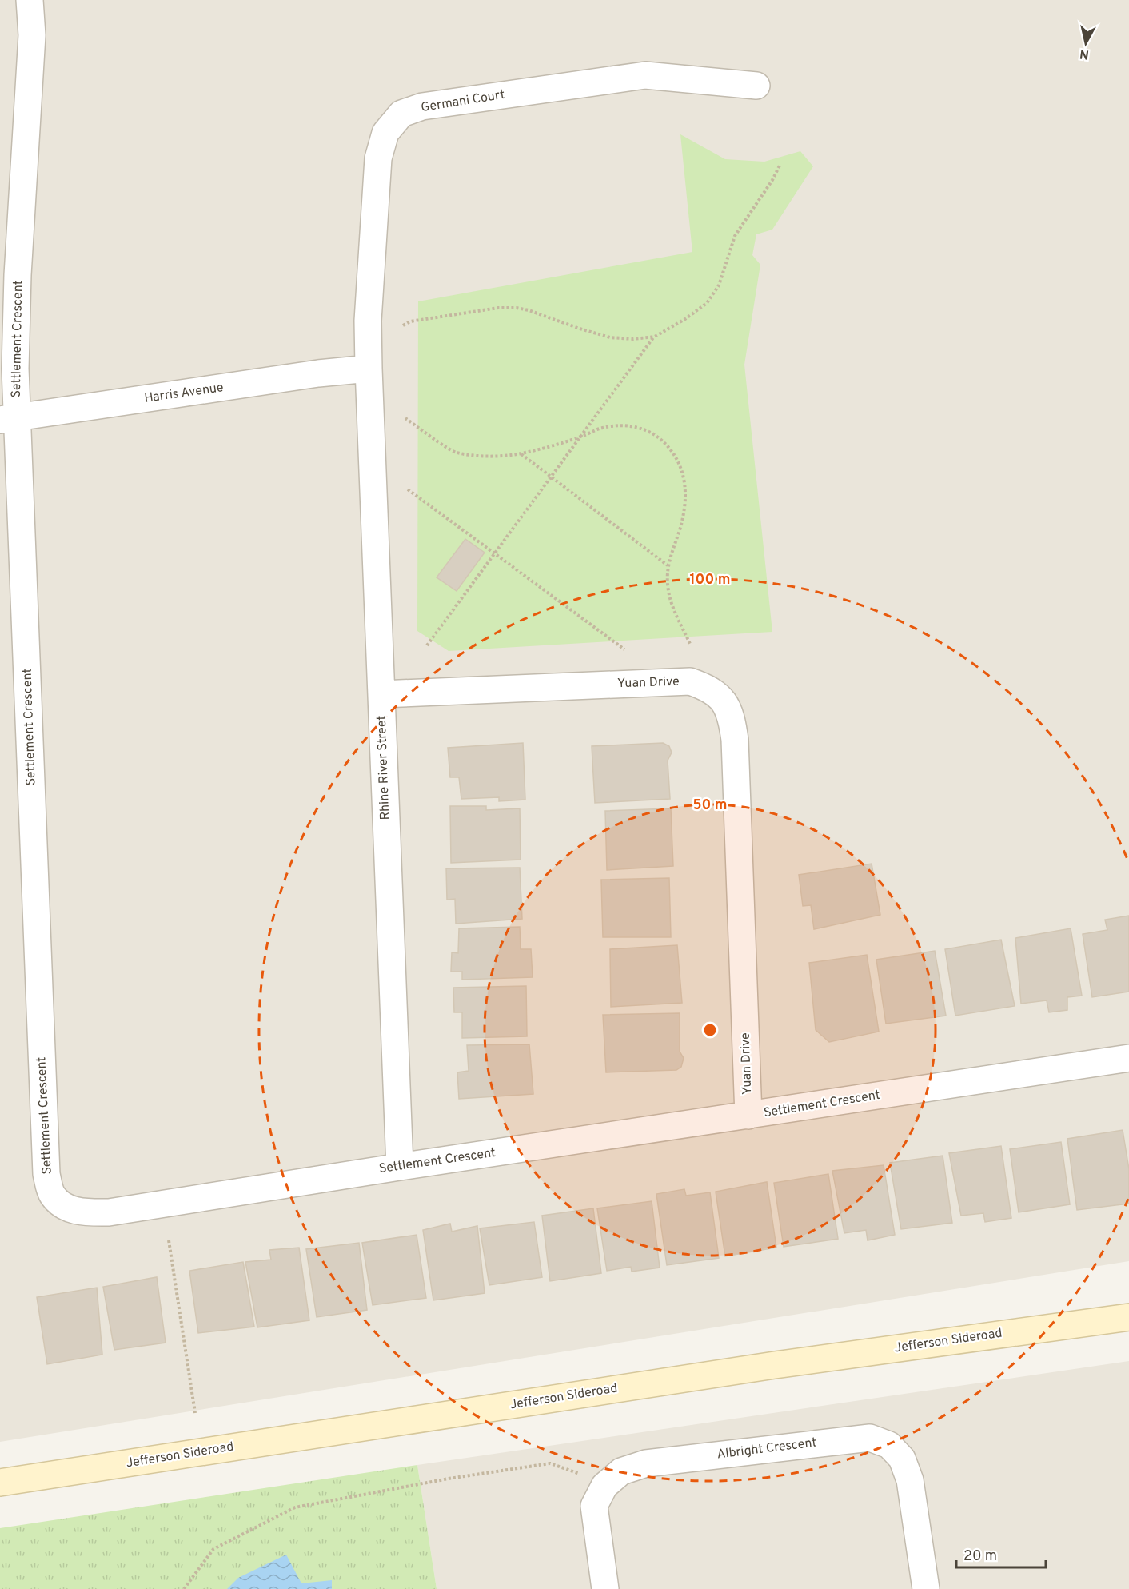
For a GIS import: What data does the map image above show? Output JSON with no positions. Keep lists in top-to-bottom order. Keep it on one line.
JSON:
{"streets":{"street":["Germani Court","Settlement Crescent","Harris Avenue","Yuan Drive","Rhine River Street","Jefferson Sideroad","Albright Crescent"]},"crossings":[["Germani Court","Harris Avenue"],["Germani Court","Rhine River Street"],["Settlement Crescent","Harris Avenue"],["Settlement Crescent","Yuan Drive"],["Settlement Crescent","Rhine River Street"],["Harris Avenue","Rhine River Street"],["Yuan Drive","Rhine River Street"]],"scale_bar":"20 m","north":"bottom","rings":["100 m","50 m"]}
